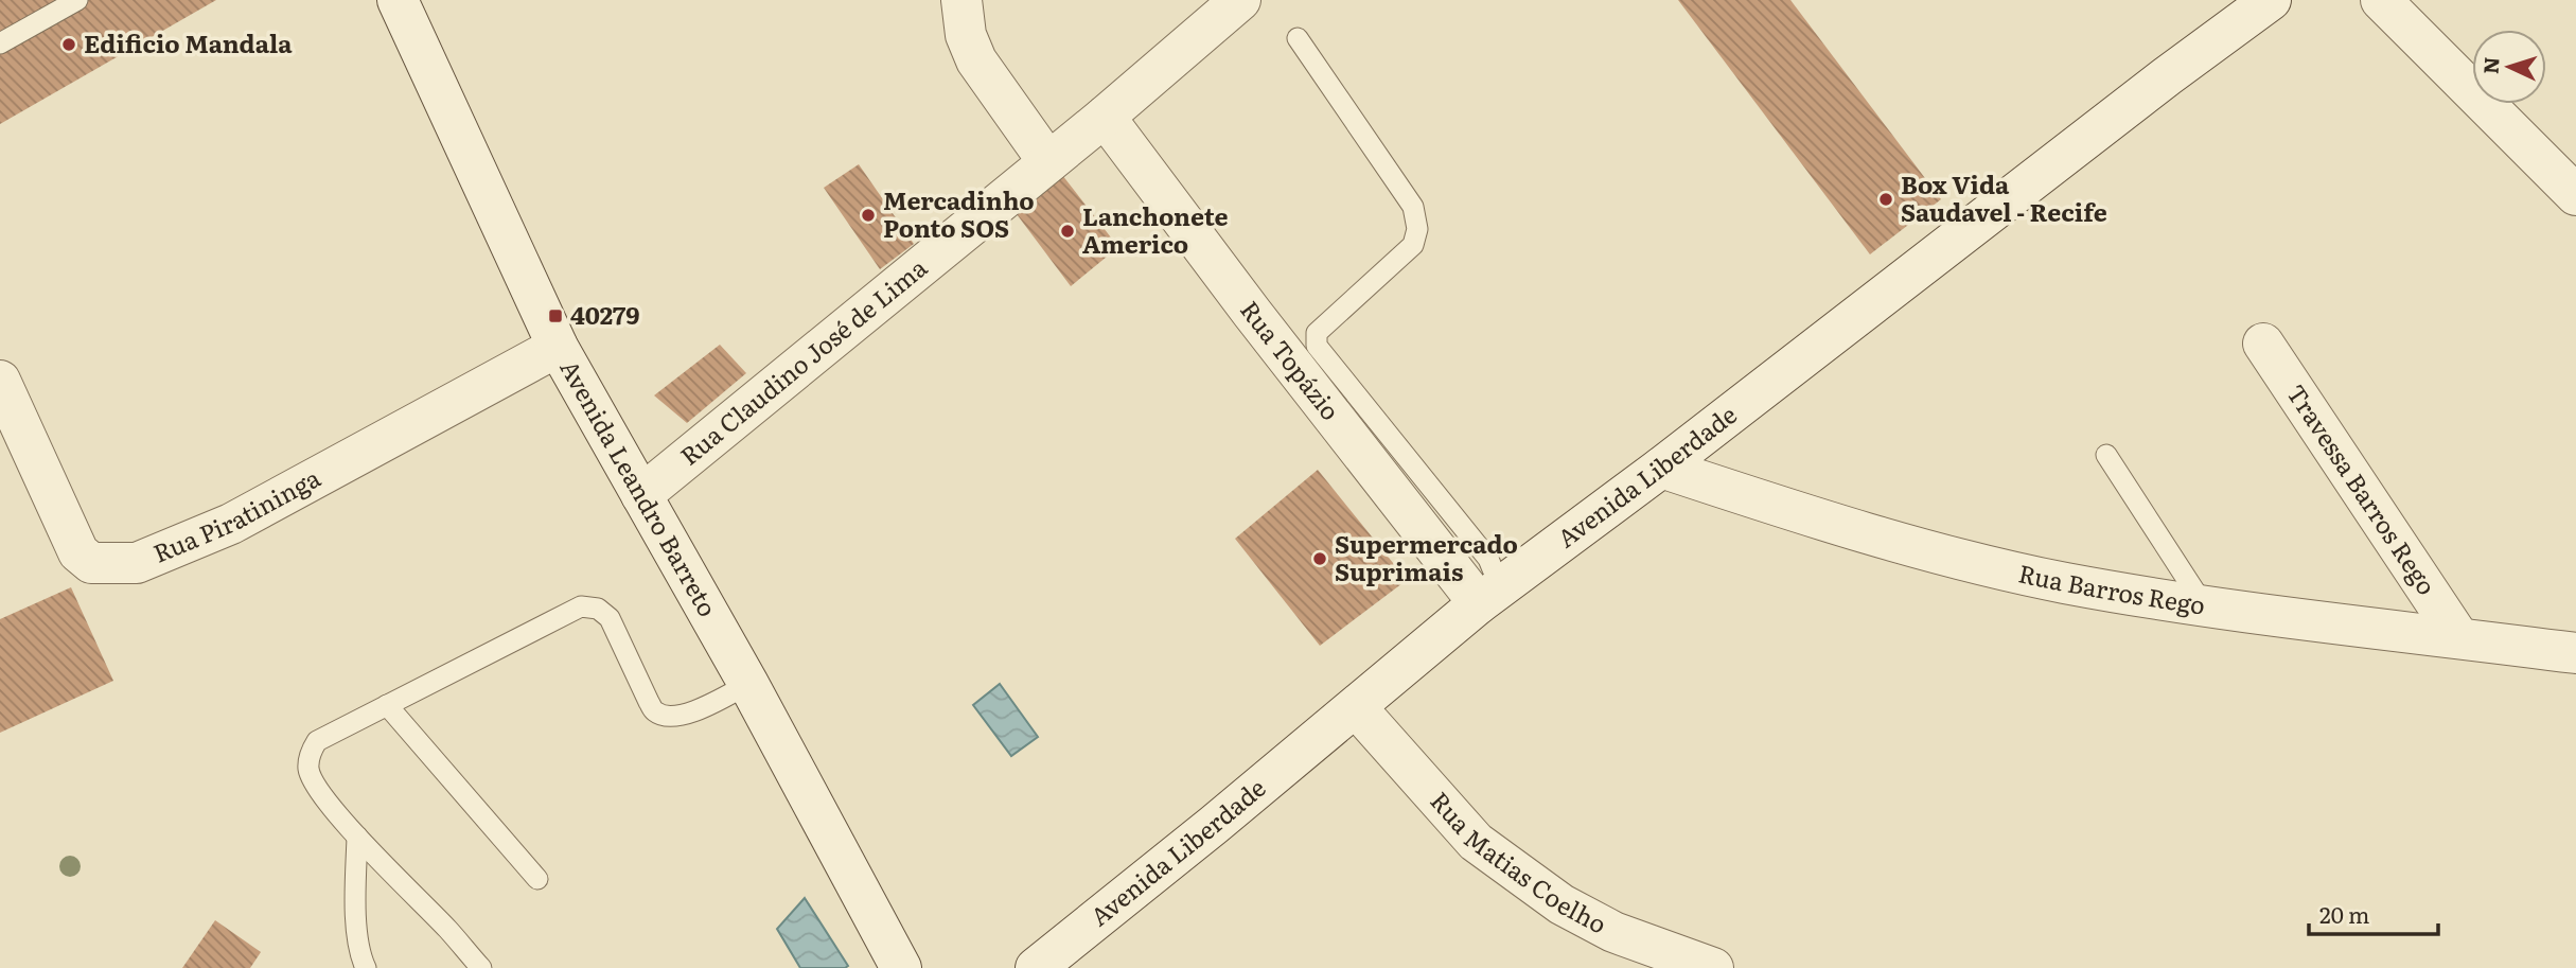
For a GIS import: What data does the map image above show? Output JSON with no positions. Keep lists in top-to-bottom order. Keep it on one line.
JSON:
{"streets":{"street":["Rua Claudino José de Lima","Rua Topázio","Avenida Liberdade","Avenida Leandro Barreto","Travessa Barros Rego","Rua Piratininga","Rua Barros Rego","Rua Matias Coelho"]},"crossings":[["Rua Claudino José de Lima","Rua Topázio"],["Rua Claudino José de Lima","Avenida Leandro Barreto"],["Rua Topázio","Avenida Liberdade"],["Avenida Liberdade","Rua Barros Rego"],["Avenida Liberdade","Rua Matias Coelho"],["Avenida Leandro Barreto","Rua Piratininga"],["Travessa Barros Rego","Rua Barros Rego"]],"places":{"other":["Edificio Mandala","Box Vida Saudavel - Recife","Mercadinho Ponto SOS","Lanchonete Americo","Supermercado Suprimais"],"transit":["40279"]},"scale_bar":"20 m","north":"left"}
